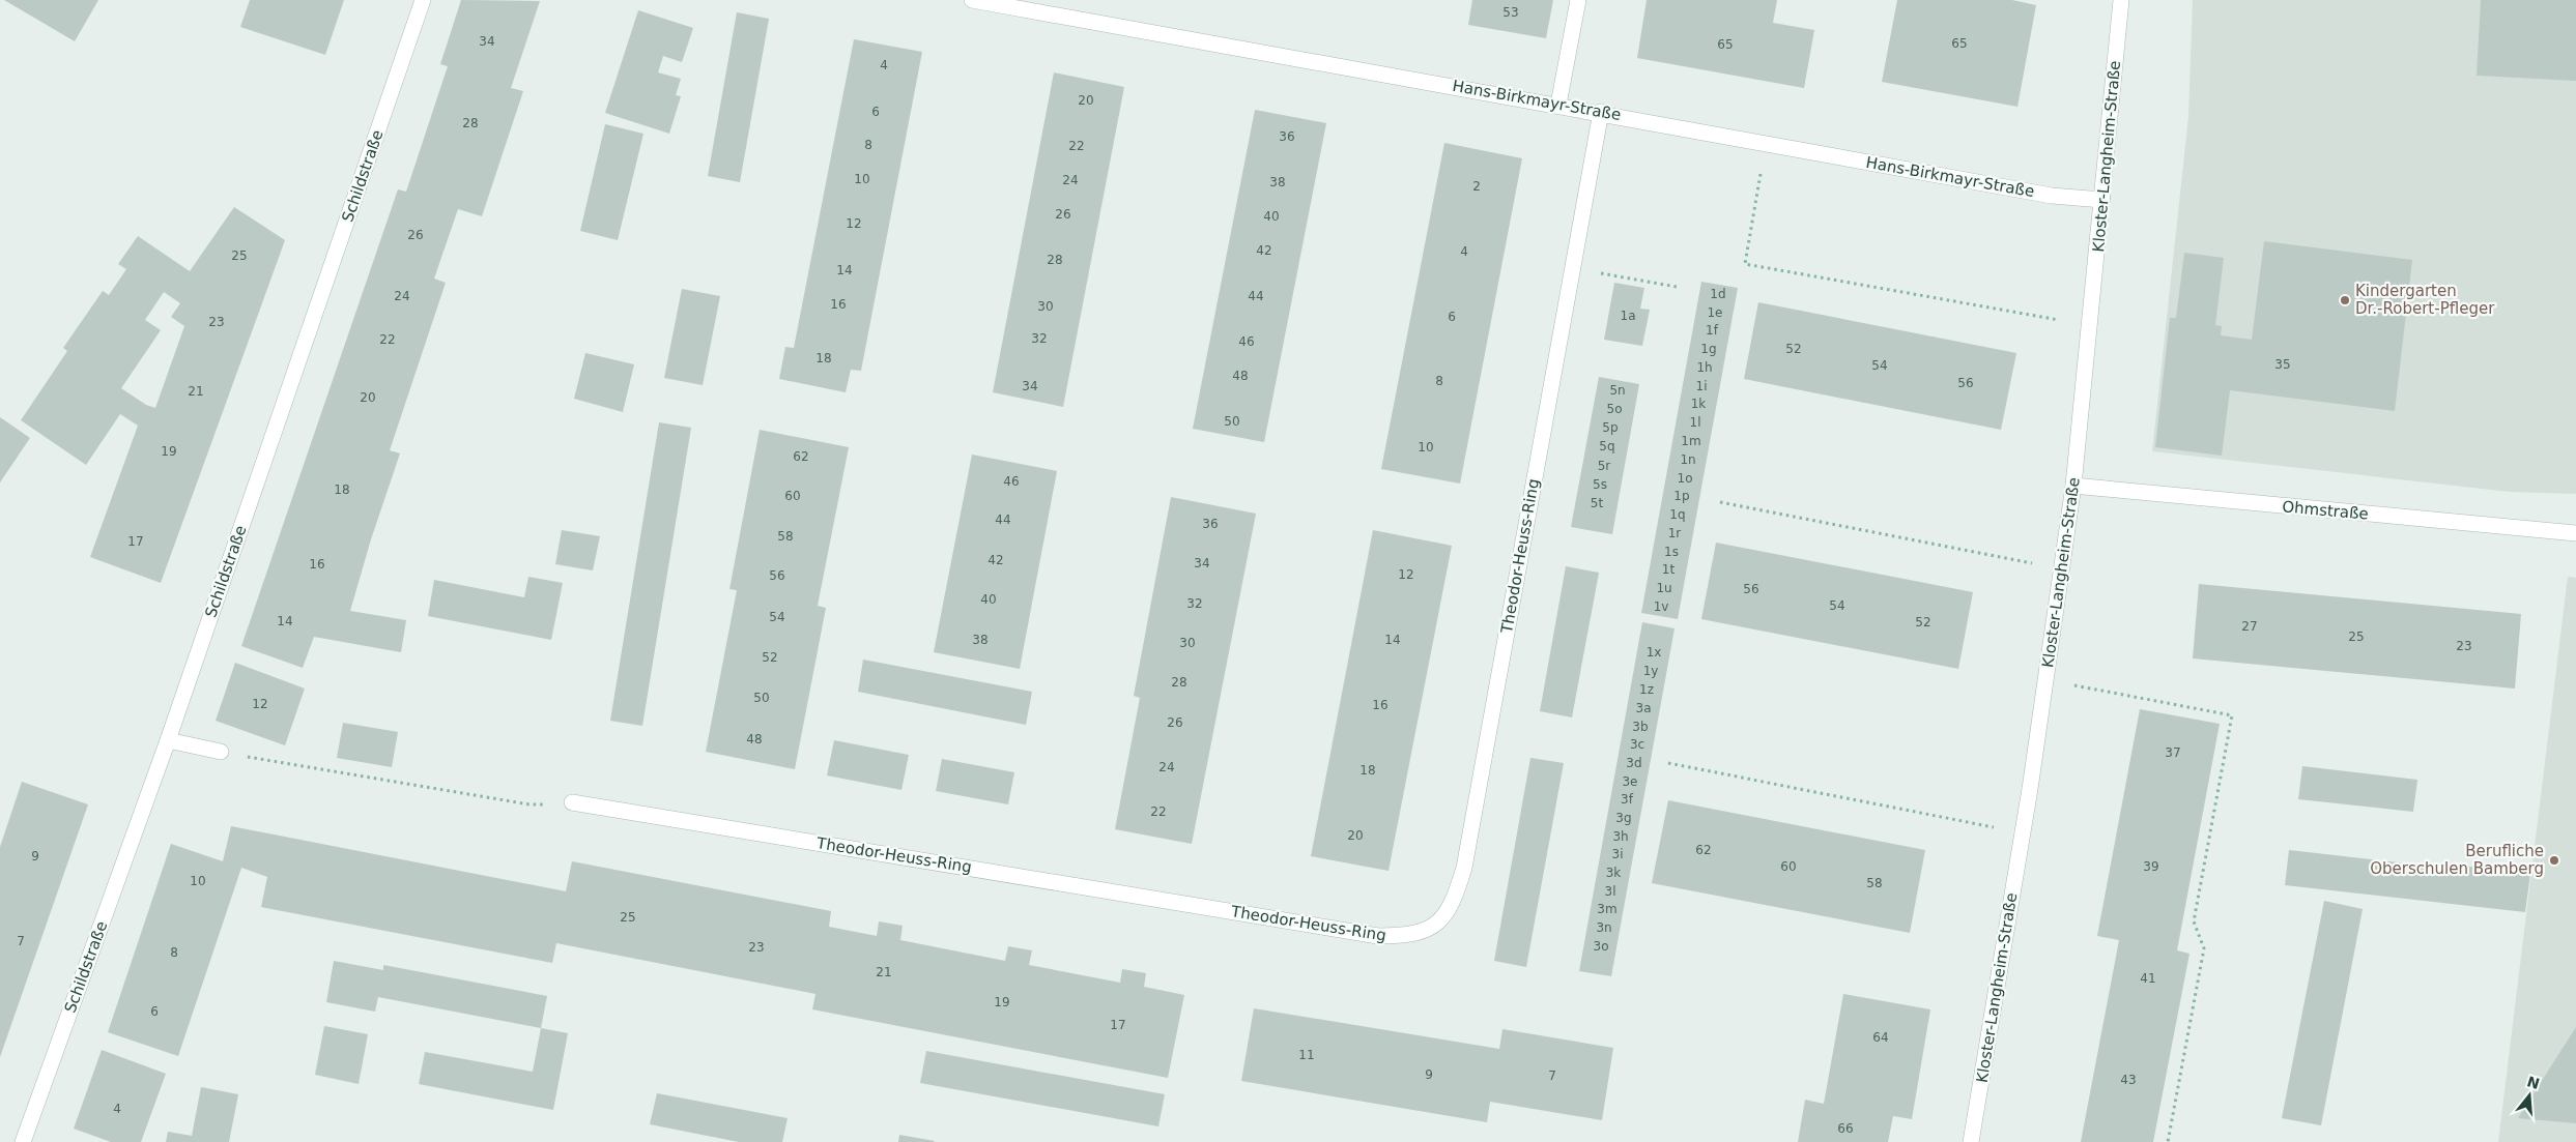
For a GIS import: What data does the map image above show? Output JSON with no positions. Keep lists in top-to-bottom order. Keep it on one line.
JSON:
{"streets":{"street":["Hans-Birkmayr-Straße","Kloster-Langheim-Straße","Schildstraße","Ohmstraße","Theodor-Heuss-Ring"]},"crossings":[["Hans-Birkmayr-Straße","Kloster-Langheim-Straße"],["Hans-Birkmayr-Straße","Theodor-Heuss-Ring"],["Kloster-Langheim-Straße","Ohmstraße"]],"places":["Kindergarten Dr.-Robert-Pfleger","Berufliche Oberschulen Bamberg"],"house_numbers":["53","34","65","65","4","20","6","28","36","8","22","10","24","38","2","26","40","12","26","42","4","25","28","14","1d","24","44","16","30","1e","1a","6","23","1f","32","22","46","1g","52","18","35","54","1h","48","8","56","34","1i","5n","21","20","1k","5o","50","1l","5p","1m","5q","10","19","62","1n","5r","1o","46","5s","18","60","1p","5t","1q","44","36","1r","58","17","1s","42","34","16","1t","12","56","1u","56","40","32","54","1v","54","14","52","27","25","38","14","30","23","1x","52","1y","28","1z","50","12","16","3a","26","3b","48","3c","37","3d","24","18","3e","3f","22","3g","20","3h","62","3i","9","60","39","3k","10","58","3l","3m","25","3n","7","3o","23","8","21","41","19","6","17","64","11","9","7","43","4","66"],"north":"top"}
